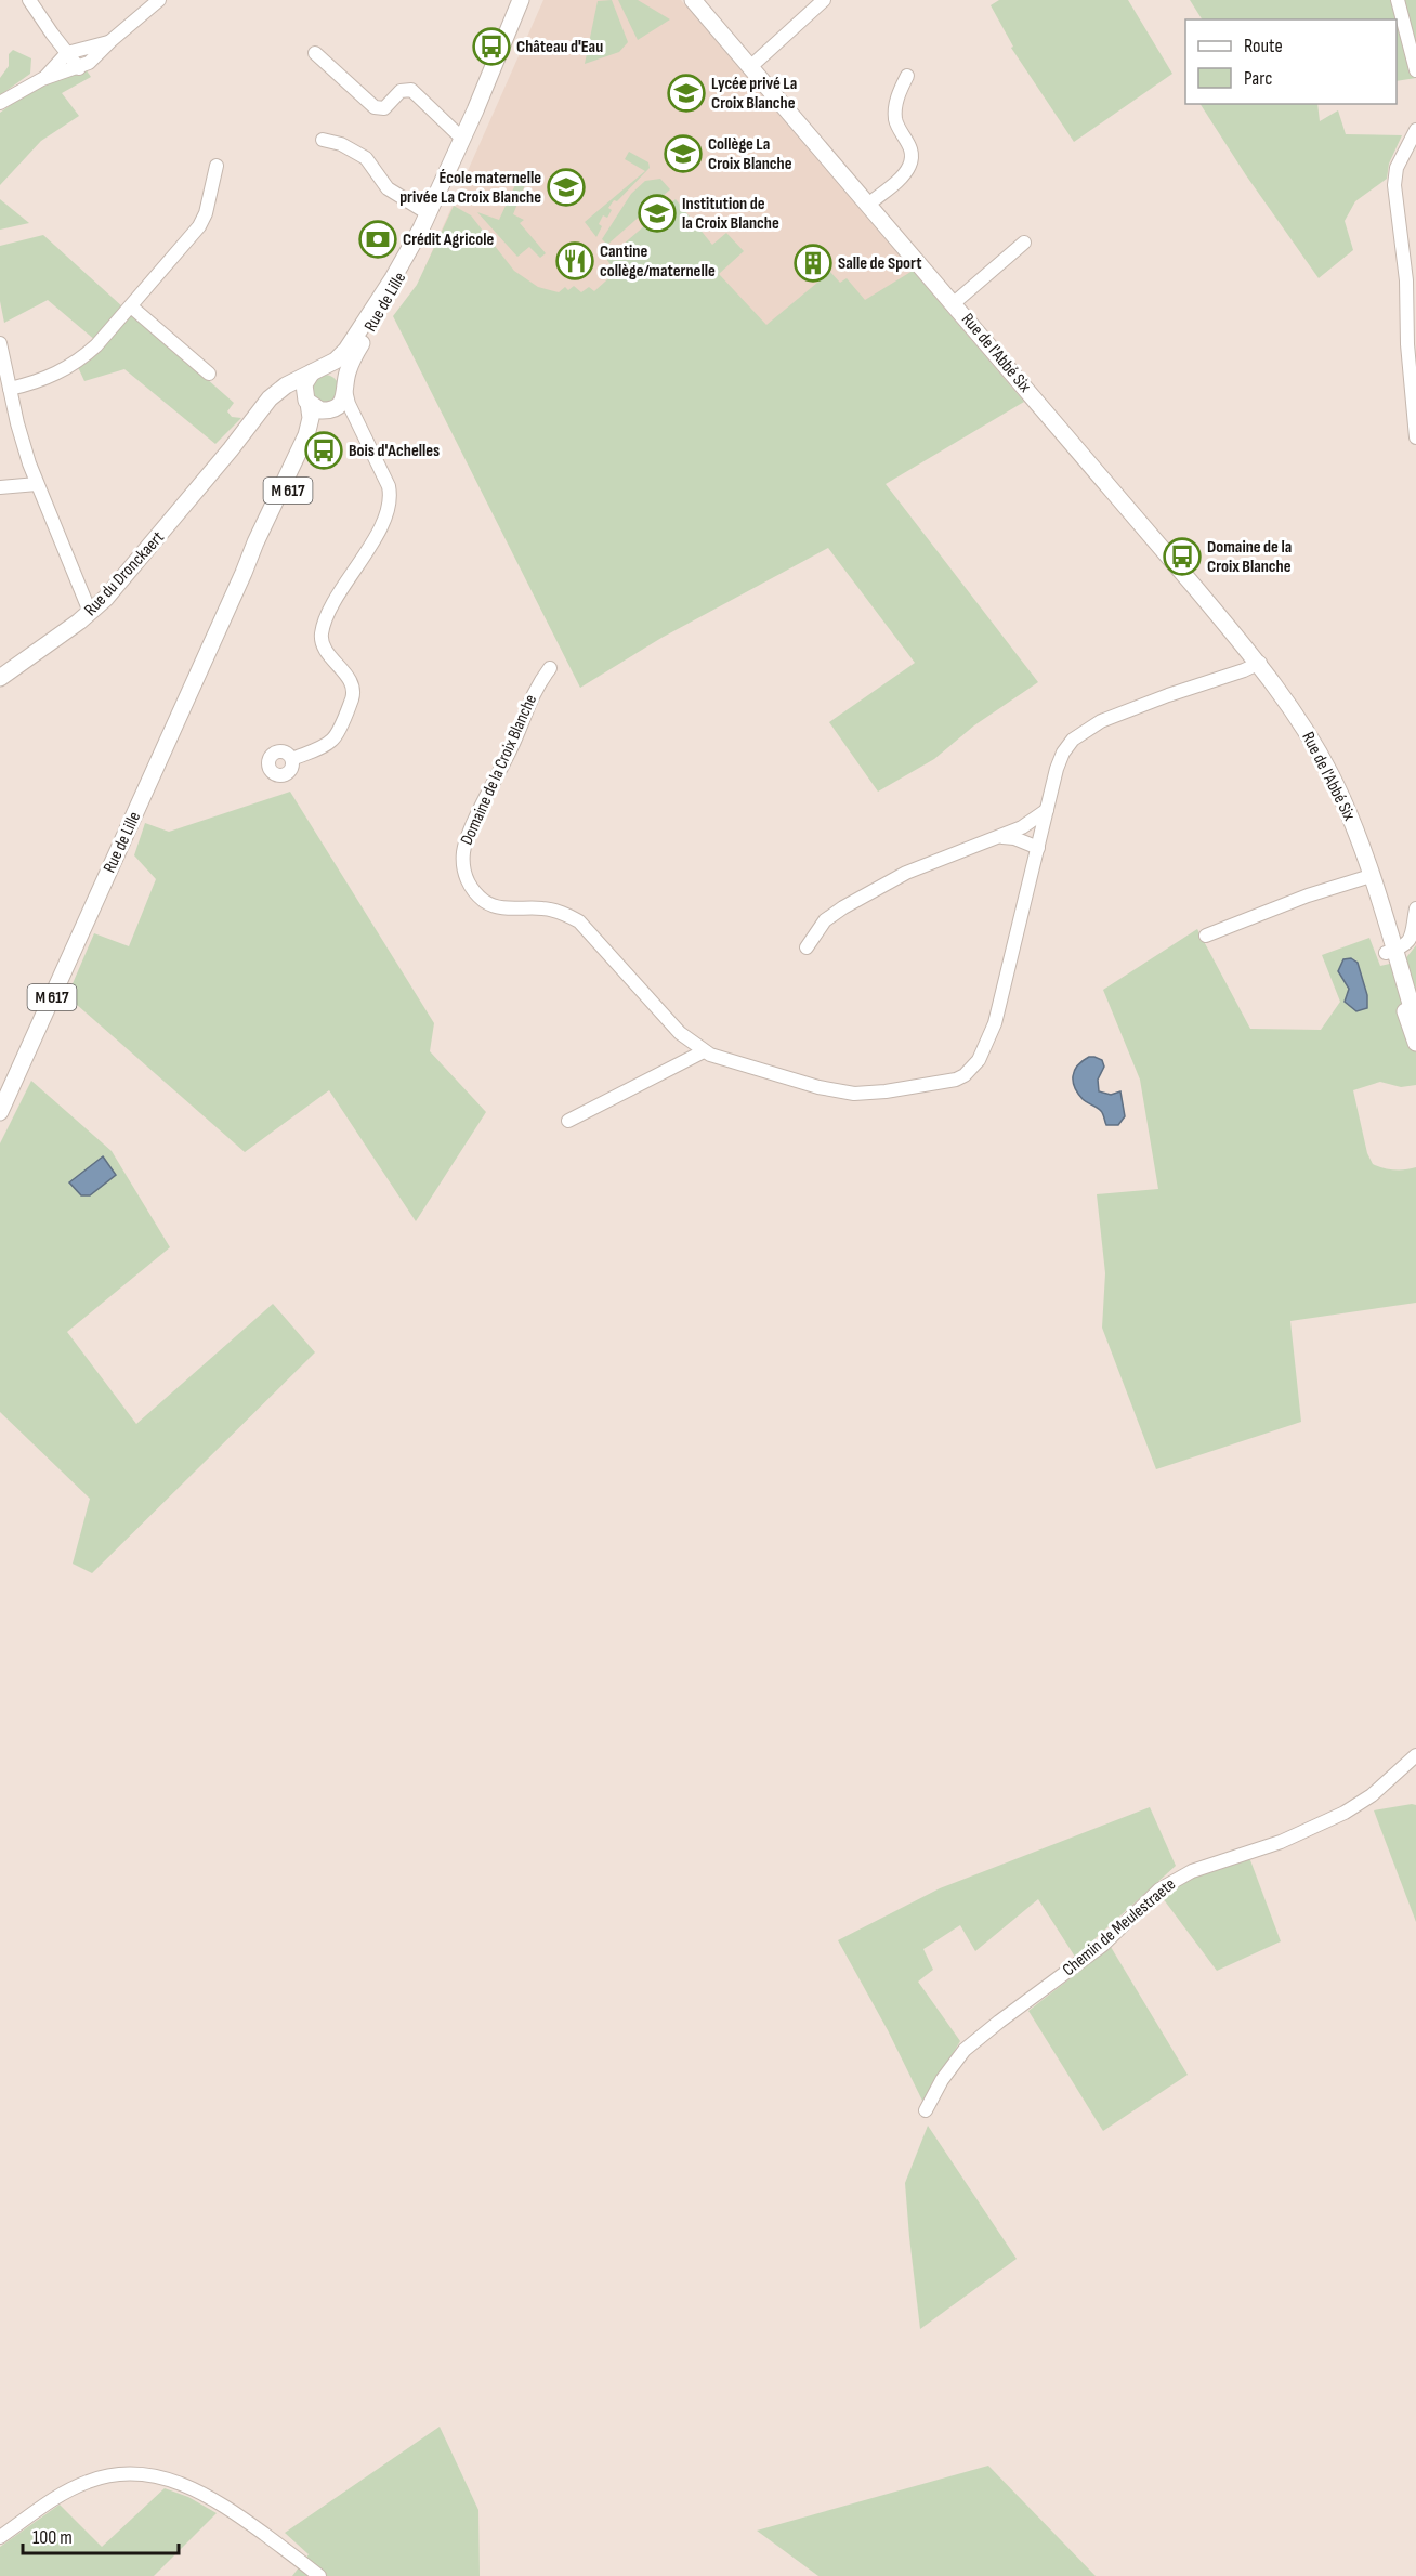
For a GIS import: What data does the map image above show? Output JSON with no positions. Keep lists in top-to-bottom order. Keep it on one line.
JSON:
{"streets":{"main road":["Rue de Lille","Rue de l'Abbé Six","M 617","Rue du Dronckaert"],"street":["Domaine de la Croix Blanche","Chemin de Meulestraete"]},"crossings":[["Rue de Lille","Rue du Dronckaert"],["Rue de l'Abbé Six","Domaine de la Croix Blanche"]],"places":{"bus stop":["Château d'Eau","Bois d'Achelles","Domaine de la Croix Blanche"],"school or university":["Lycée privé La Croix Blanche","Collège La Croix Blanche","École maternelle privée La Croix Blanche","Institution de la Croix Blanche"],"bank":["Crédit Agricole"],"restaurant":["Cantine collège/maternelle"],"building":["Salle de Sport"]},"legend":["Route","Parc"],"scale_bar":"100 m"}
